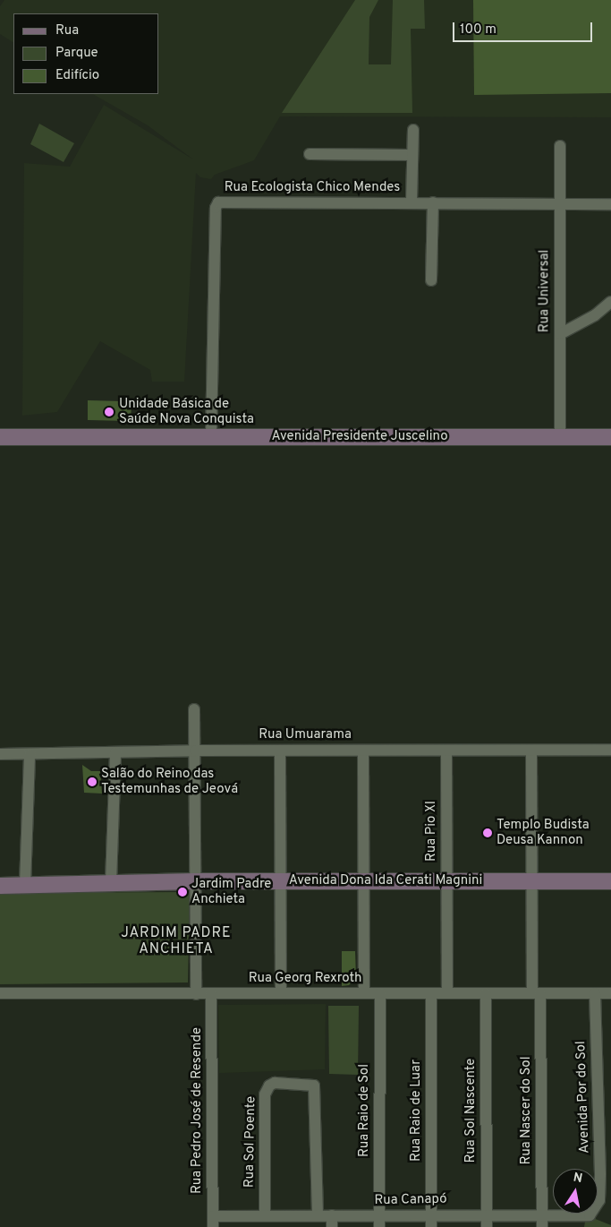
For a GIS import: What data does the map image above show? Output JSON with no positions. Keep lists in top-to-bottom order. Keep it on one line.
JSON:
{"streets":{"street":["Rua Ecologista Chico Mendes","Rua Universal","Avenida Presidente Juscelino","Rua Umuarama","Rua Pio XI","Avenida Dona Ida Cerati Magnini","Rua Georg Rexroth","Avenida Por do Sol","Rua Pedro José de Resende","Rua Raio de Sol","Rua Raio de Luar","Rua Sol Nascente","Rua Nascer do Sol","Rua Sol Poente","Rua Canapó"]},"crossings":[["Rua Ecologista Chico Mendes","Rua Universal"],["Rua Ecologista Chico Mendes","Avenida Presidente Juscelino"],["Rua Universal","Avenida Presidente Juscelino"],["Rua Umuarama","Rua Pio XI"],["Rua Umuarama","Rua Nascer do Sol"],["Rua Pio XI","Avenida Dona Ida Cerati Magnini"],["Rua Pio XI","Rua Georg Rexroth"],["Avenida Dona Ida Cerati Magnini","Rua Nascer do Sol"],["Rua Georg Rexroth","Avenida Por do Sol"],["Rua Georg Rexroth","Rua Pedro José de Resende"],["Rua Georg Rexroth","Rua Raio de Sol"],["Rua Georg Rexroth","Rua Raio de Luar"],["Rua Georg Rexroth","Rua Sol Nascente"],["Rua Georg Rexroth","Rua Nascer do Sol"],["Avenida Por do Sol","Rua Canapó"],["Rua Pedro José de Resende","Rua Canapó"],["Rua Raio de Sol","Rua Canapó"],["Rua Raio de Luar","Rua Canapó"],["Rua Sol Nascente","Rua Canapó"],["Rua Nascer do Sol","Rua Canapó"],["Rua Sol Poente","Rua Canapó"]],"districts":["JARDIM PADRE ANCHIETA"],"places":["Unidade Básica de Saúde Nova Conquista","Salão do Reino das Testemunhas de Jeová","Templo Budista Deusa Kannon","Jardim Padre Anchieta"],"legend":["Rua","Parque","Edifício"],"scale_bar":"100 m","north":"top"}
